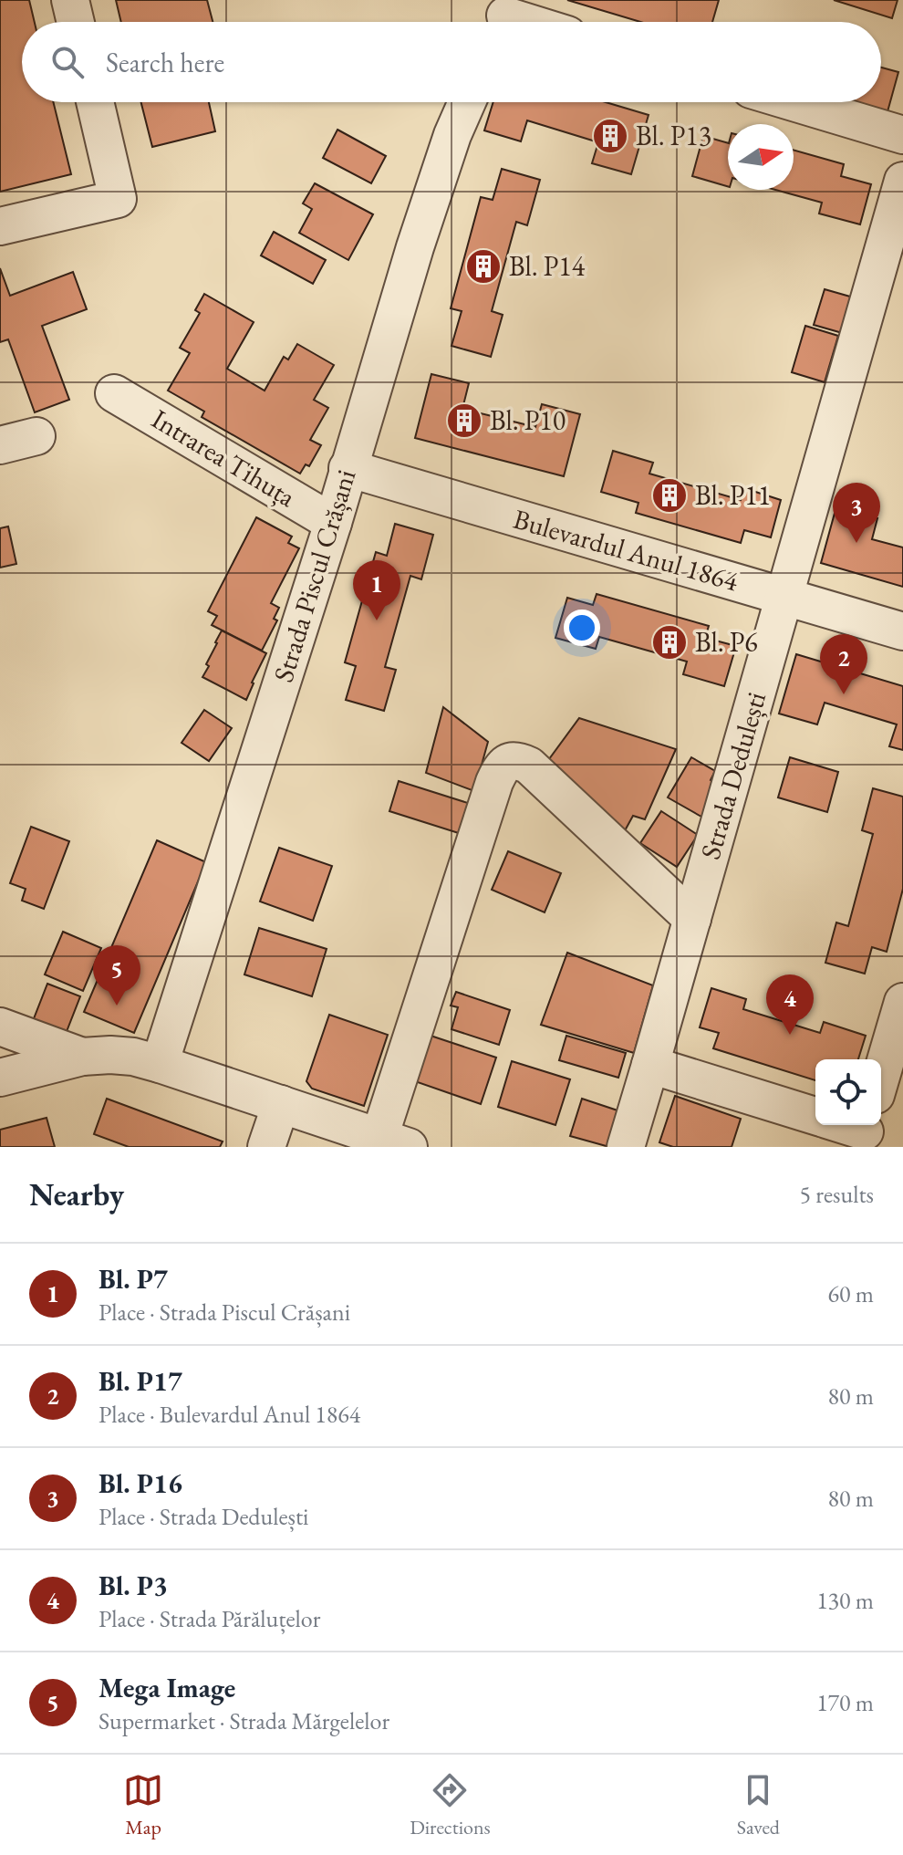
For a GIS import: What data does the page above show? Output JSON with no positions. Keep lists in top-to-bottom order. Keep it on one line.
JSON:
{"streets":{"street":["Intrarea Tihuța","Bulevardul Anul 1864","Strada Piscul Crășani","Strada Dedulești"]},"crossings":[["Intrarea Tihuța","Strada Piscul Crășani"],["Bulevardul Anul 1864","Strada Piscul Crășani"],["Bulevardul Anul 1864","Strada Dedulești"]],"places":{"building":["Bl. P13","Bl. P14","Bl. P10","Bl. P11","Bl. P6"]},"north":"right","page":{"search":"Search here","pins":["3","1","2","5","4"],"heading":["Nearby","5 results"],"list":[{"mark":"1","name":"Bl. P7","note":"Place · Strada Piscul Crășani","value":"60 m"},{"mark":"2","name":"Bl. P17","note":"Place · Bulevardul Anul 1864","value":"80 m"},{"mark":"3","name":"Bl. P16","note":"Place · Strada Dedulești","value":"80 m"},{"mark":"4","name":"Bl. P3","note":"Place · Strada Părăluțelor","value":"130 m"},{"mark":"5","name":"Mega Image","note":"Supermarket · Strada Mărgelelor","value":"170 m"}],"nav":["Map","Directions","Saved"]}}
